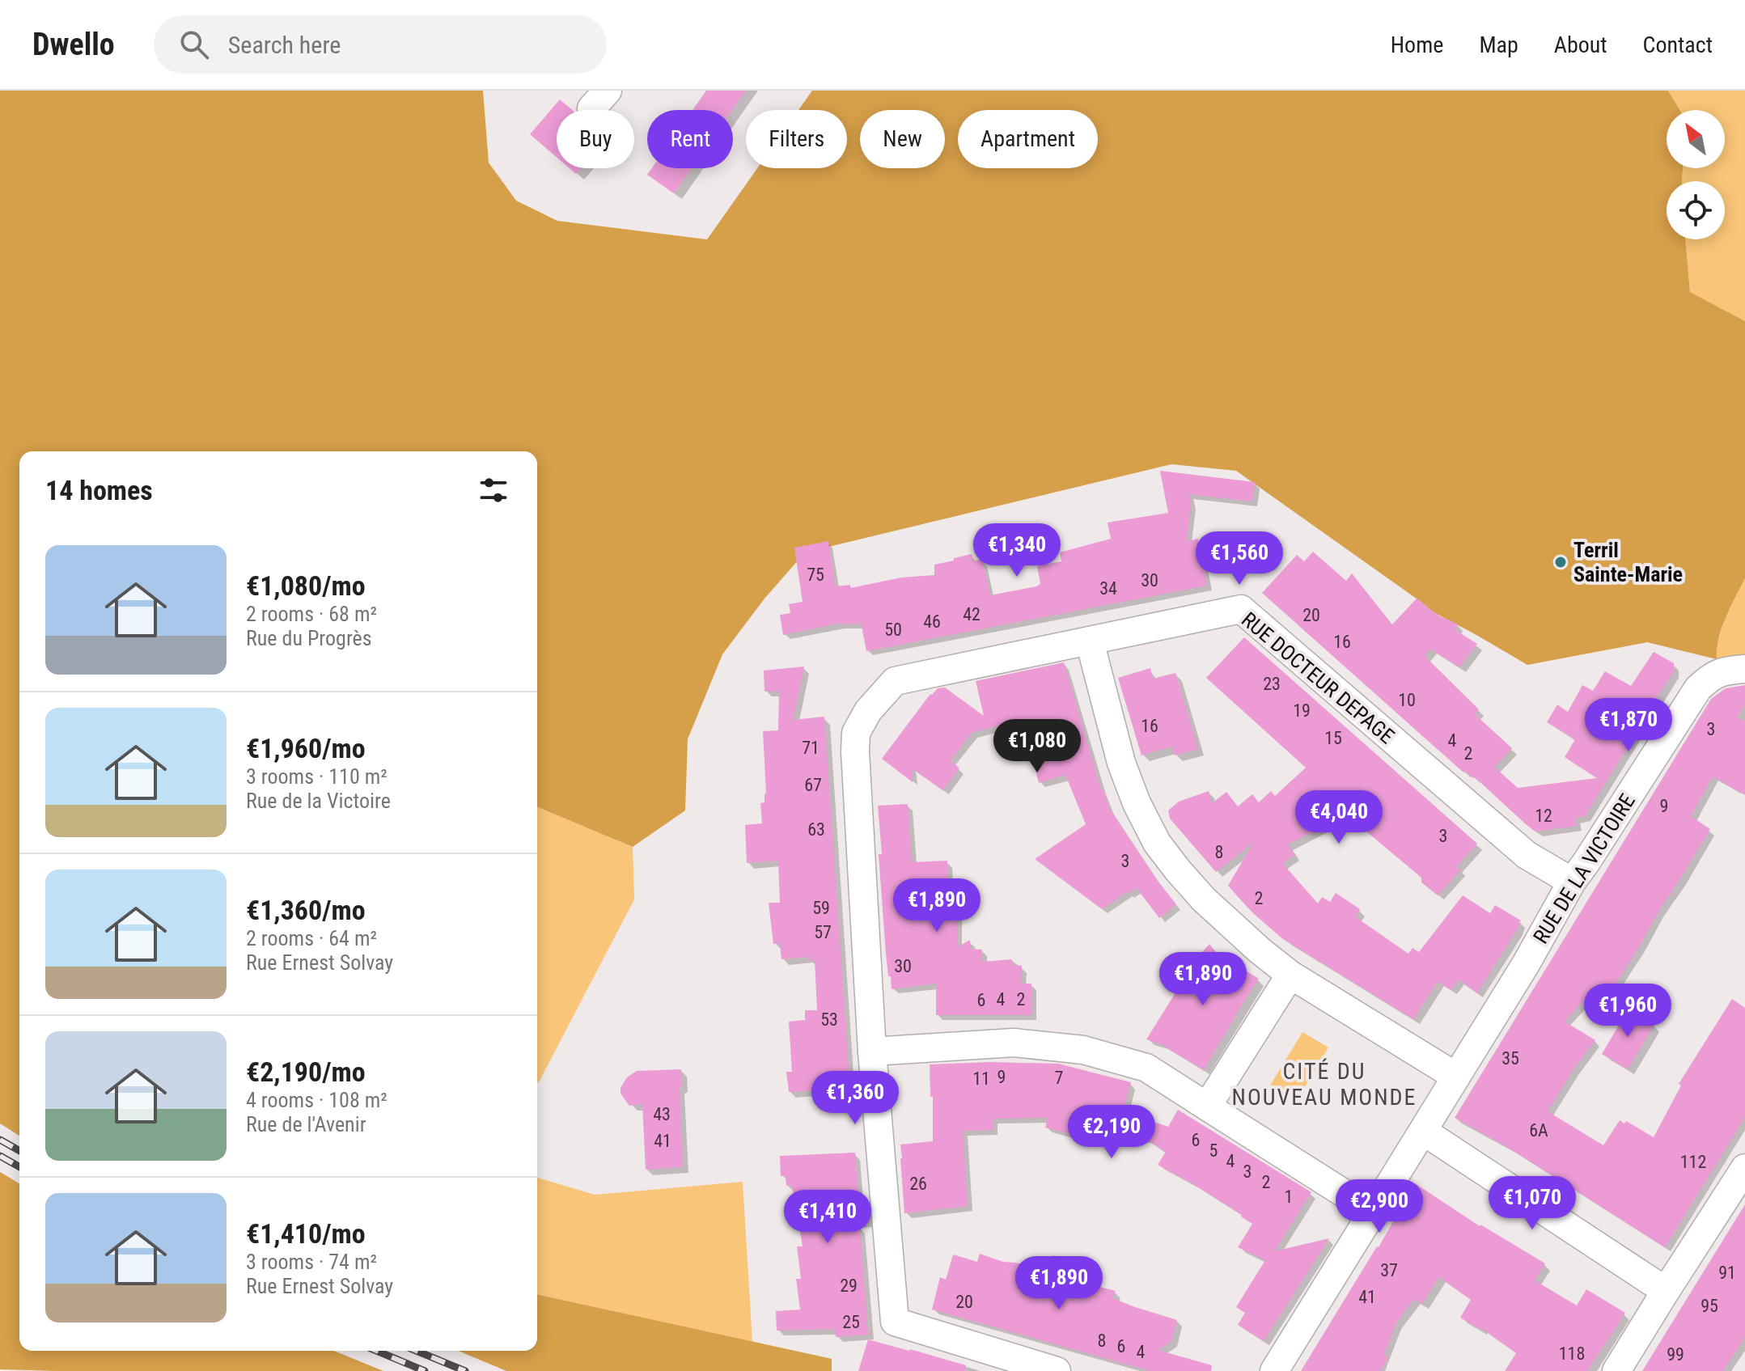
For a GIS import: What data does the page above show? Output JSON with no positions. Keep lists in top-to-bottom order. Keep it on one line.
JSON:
{"streets":{"street":["RUE DOCTEUR DEPAGE","RUE DE LA VICTOIRE"]},"crossings":[["RUE DOCTEUR DEPAGE","RUE DE LA VICTOIRE"]],"districts":["CITÉ DU NOUVEAU MONDE"],"places":["Terril Sainte-Marie"],"house_numbers":["75","30","34","42","20","46","50","16","23","10","19","16","3","15","4","71","2","67","9","12","63","3","8","3","2","59","57","30","4","2","6","53","35","9","7","11","43","6A","6","41","5","4","112","3","2","26","1","37","91","29","41","20","95","25","8","6","4","118","99"],"north":"top left","page":{"header":"Dwello","search":"Search here","nav":["Home","Map","About","Contact"],"chip":["Buy","Rent","Filters","New","Apartment"],"heading":"14 homes","price":["€1,340","€1,560","€1,870","€1,080","€4,040","€1,890","€1,890","€1,960","€1,360","€2,190","€1,070","€2,900","€1,410","€1,890"],"list":[{"name":"€1,080/mo","note":"2 rooms · 68 m² · Rue du Progrès"},{"name":"€1,960/mo","note":"3 rooms · 110 m² · Rue de la Victoire"},{"name":"€1,360/mo","note":"2 rooms · 64 m² · Rue Ernest Solvay"},{"name":"€2,190/mo","note":"4 rooms · 108 m² · Rue de l'Avenir"},{"name":"€1,410/mo","note":"3 rooms · 74 m² · Rue Ernest Solvay"}]}}
